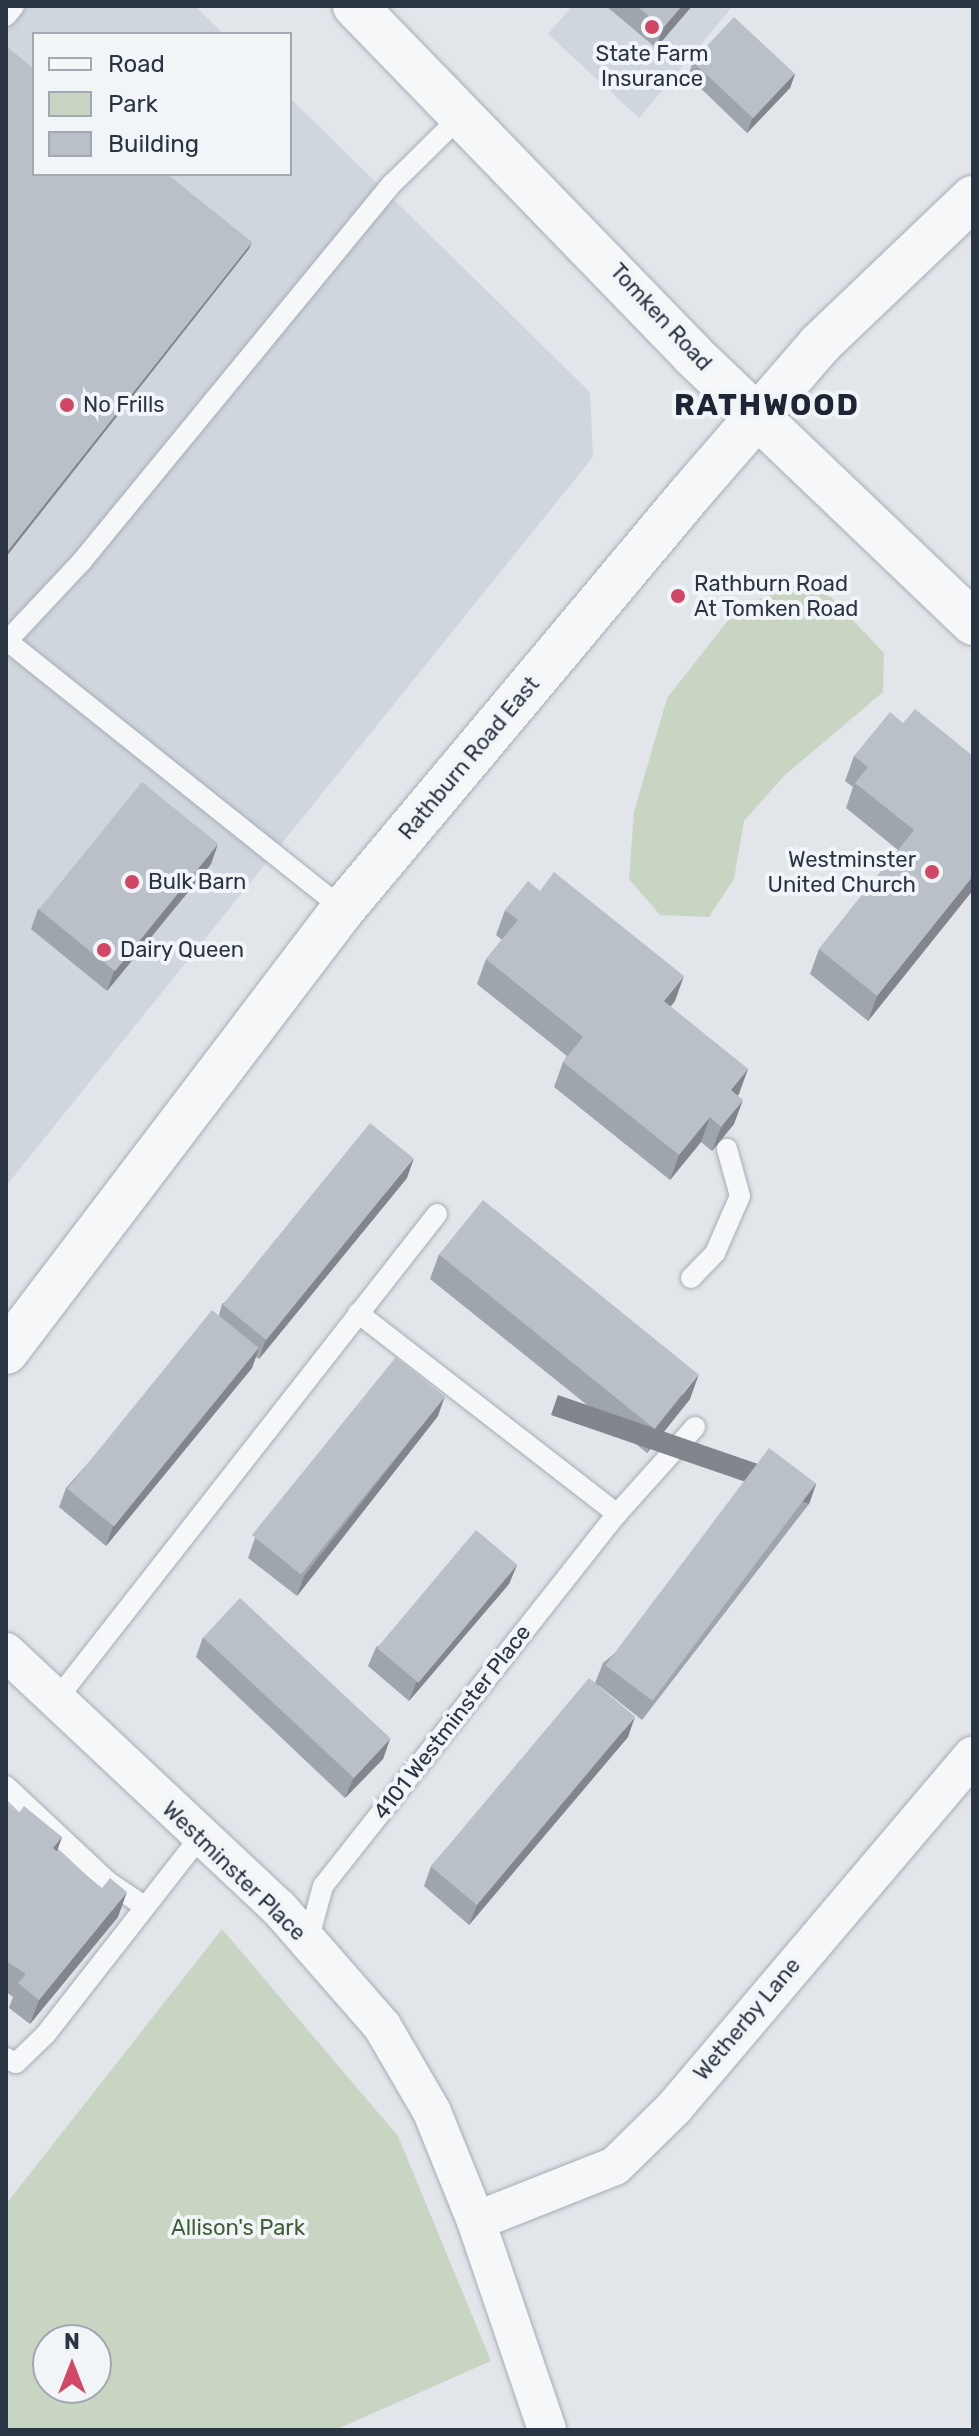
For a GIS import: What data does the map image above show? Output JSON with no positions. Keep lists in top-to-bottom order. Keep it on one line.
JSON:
{"streets":{"street":["Tomken Road","Rathburn Road East","Westminster Place","Wetherby Lane"],"lane":["4101 Westminster Place"]},"crossings":[["Tomken Road","Rathburn Road East"],["4101 Westminster Place","Westminster Place"],["Westminster Place","Wetherby Lane"]],"districts":["RATHWOOD"],"parks":["Allison's Park"],"places":["State Farm Insurance","No Frills","Rathburn Road At Tomken Road","Westminster United Church","Bulk Barn","Dairy Queen"],"legend":["Road","Park","Building"],"north":"top"}
